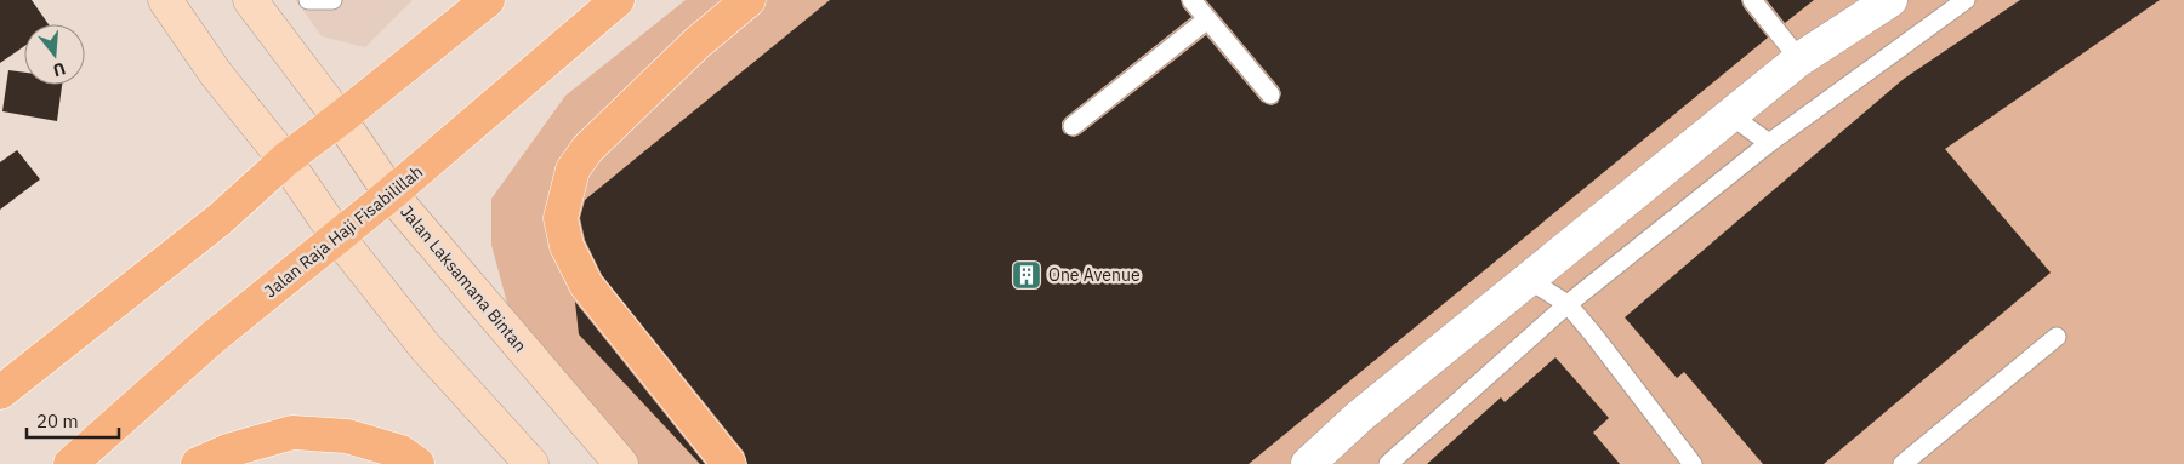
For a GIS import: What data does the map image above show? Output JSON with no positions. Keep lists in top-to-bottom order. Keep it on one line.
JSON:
{"streets":{"main road":["Jalan Raja Haji Fisabilillah","Jalan Laksamana Bintan"]},"crossings":[["Jalan Raja Haji Fisabilillah","Jalan Laksamana Bintan"]],"places":{"building":["One Avenue"]},"scale_bar":"20 m","north":"bottom"}
